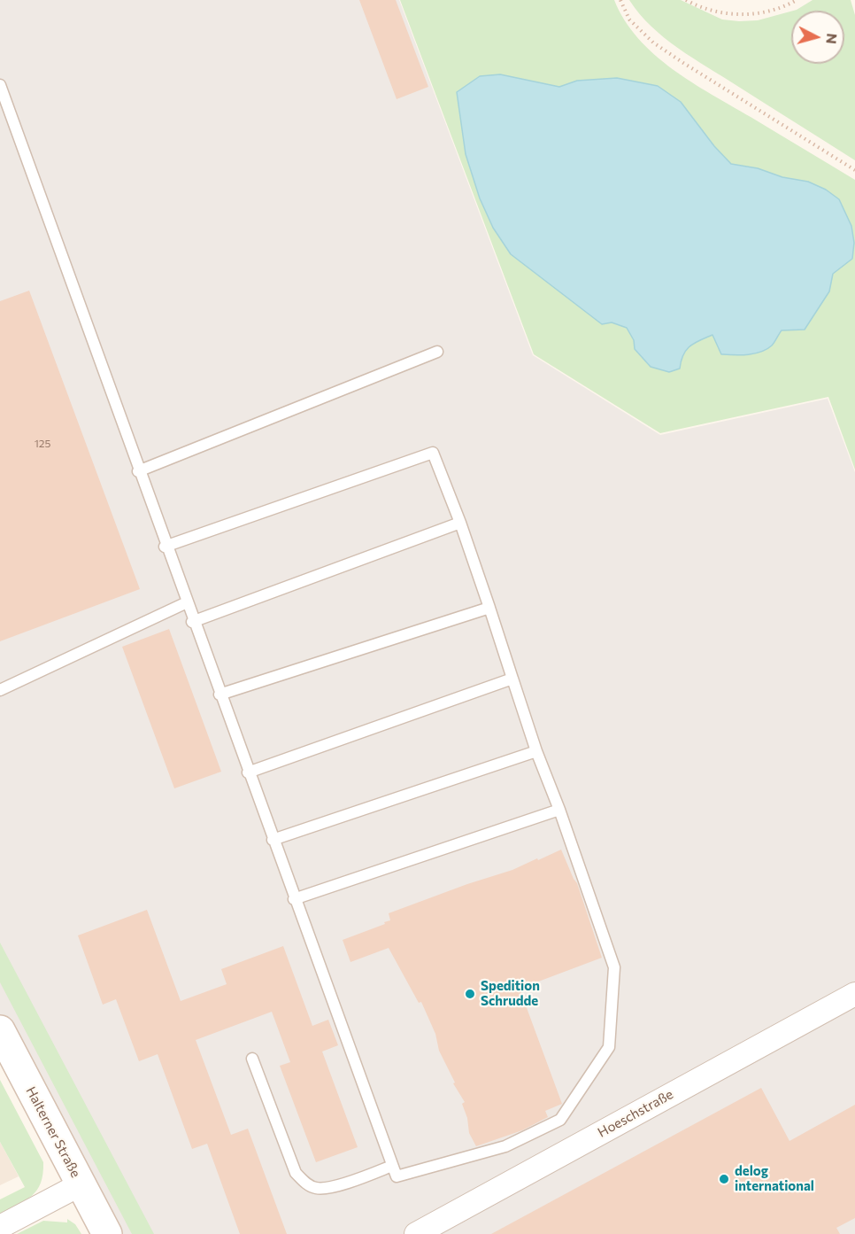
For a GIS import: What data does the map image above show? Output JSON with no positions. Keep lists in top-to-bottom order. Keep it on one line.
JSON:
{"streets":{"main road":["Halterner Straße"],"street":["Hoeschstraße"]},"places":["Spedition Schrudde","delog international"],"house_numbers":["125"],"north":"right"}
